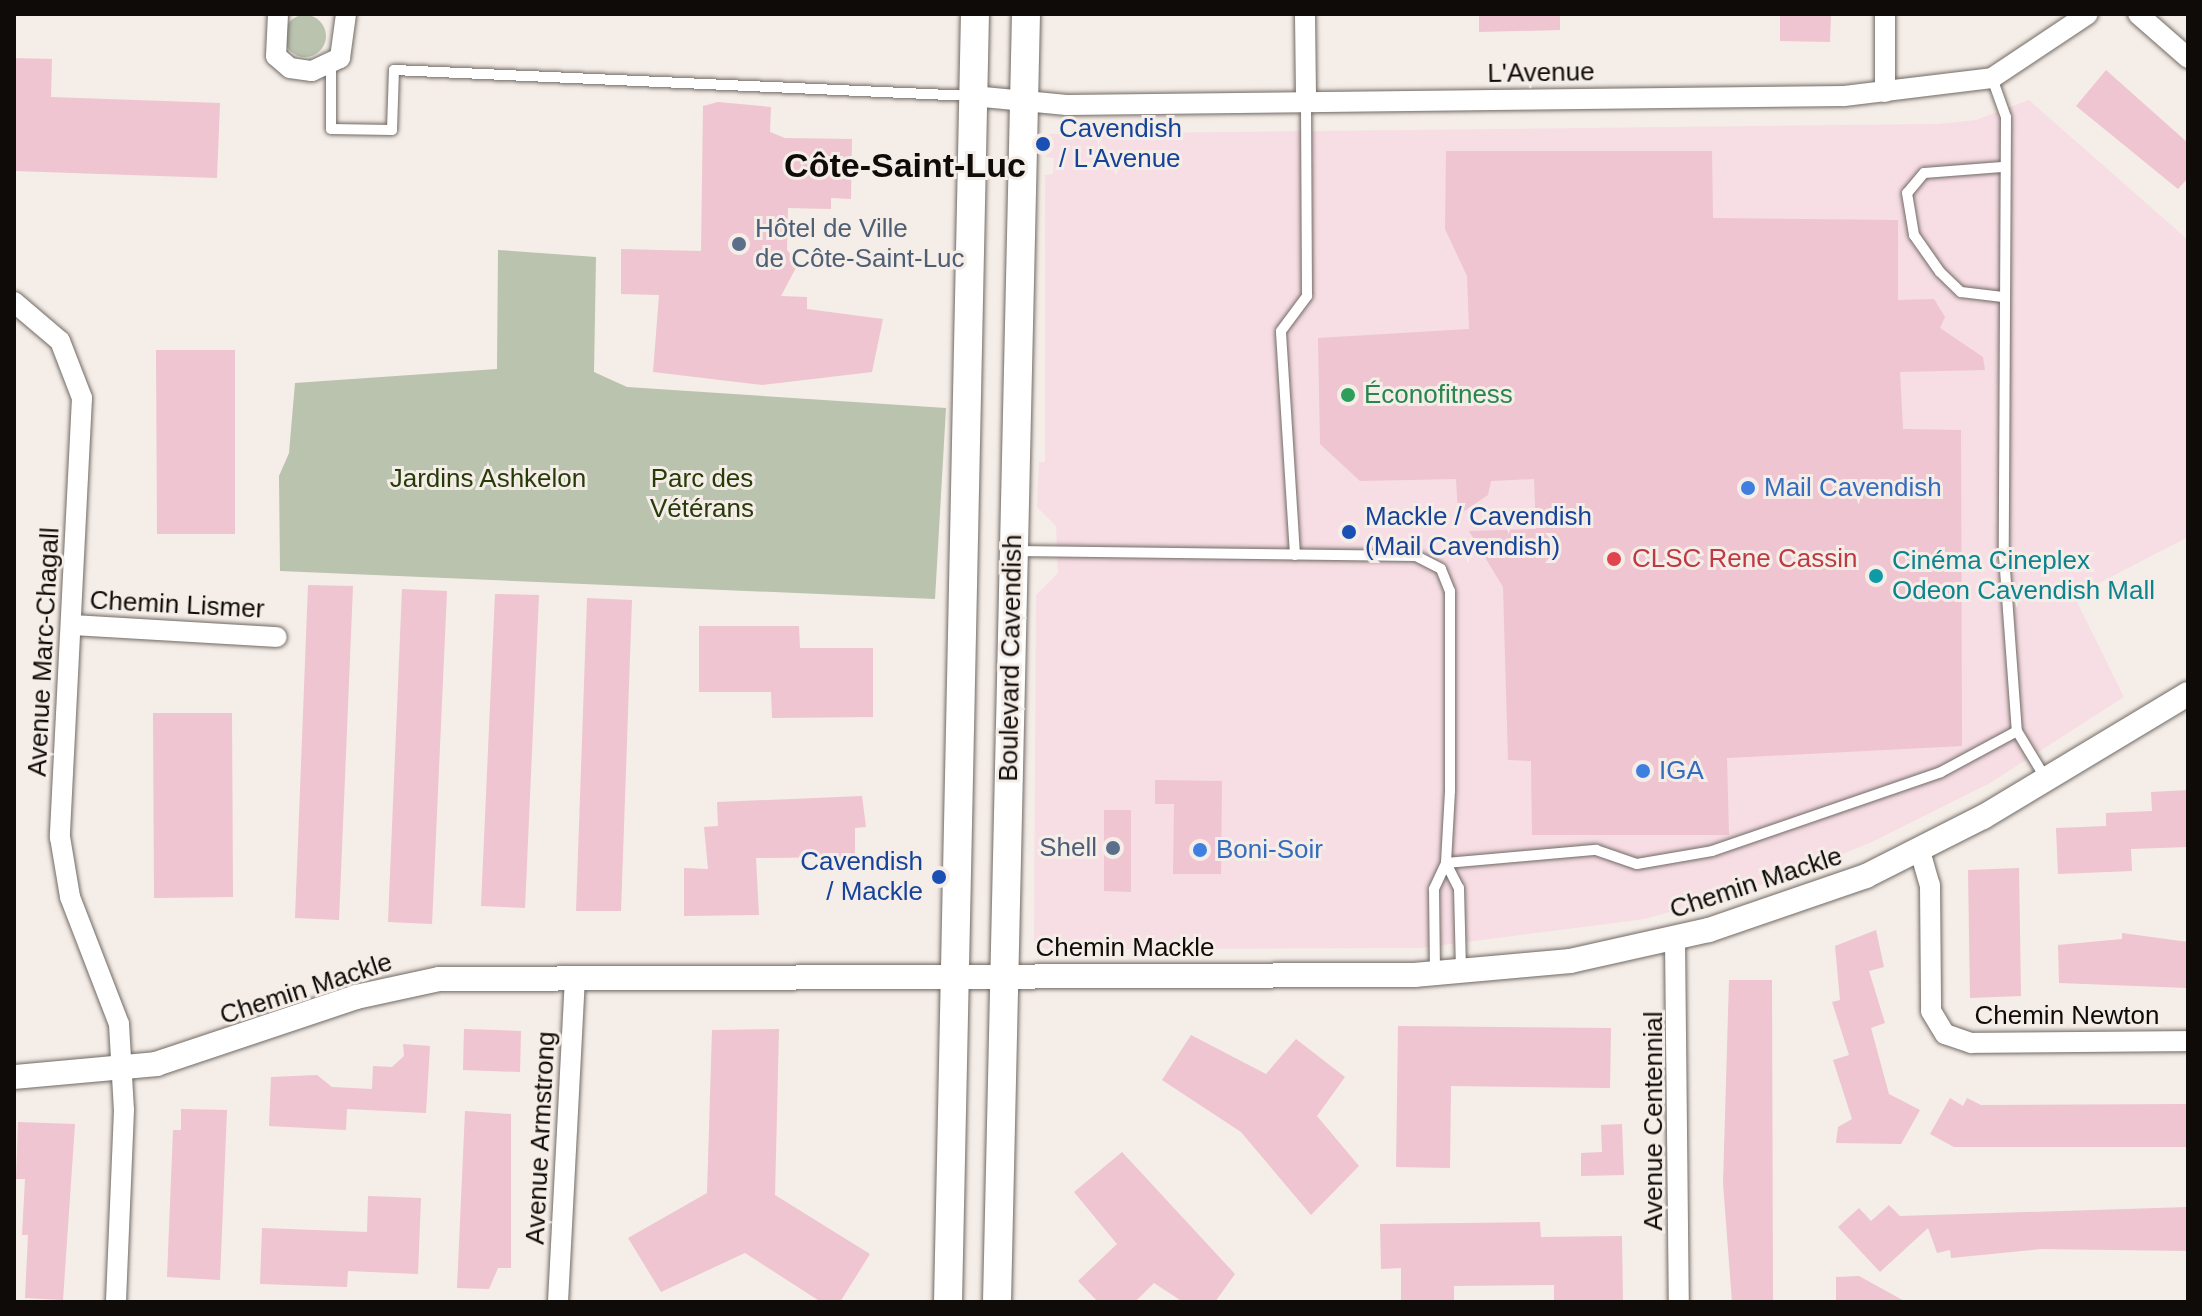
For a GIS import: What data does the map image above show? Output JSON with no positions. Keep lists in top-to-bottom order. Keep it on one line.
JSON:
{"streets":{"main road":["Boulevard Cavendish"],"street":["L'Avenue","Chemin Lismer","Avenue Marc-Chagall","Chemin Mackle","Chemin Newton","Avenue Centennial","Avenue Armstrong"]},"crossings":[["L'Avenue","Boulevard Cavendish"],["Chemin Lismer","Avenue Marc-Chagall"],["Avenue Marc-Chagall","Chemin Mackle"],["Boulevard Cavendish","Chemin Mackle"],["Chemin Mackle","Chemin Newton"],["Chemin Mackle","Avenue Centennial"],["Chemin Mackle","Avenue Armstrong"]],"districts":["Côte-Saint-Luc"],"parks":["Jardins Ashkelon","Parc des Vétérans"],"places":["Cavendish / L'Avenue","Hôtel de Ville de Côte-Saint-Luc","Éconofitness","Mail Cavendish","Mackle / Cavendish (Mail Cavendish)","CLSC Rene Cassin","Cinéma Cineplex Odeon Cavendish Mall","IGA","Shell","Boni-Soir","Cavendish / Mackle"]}
